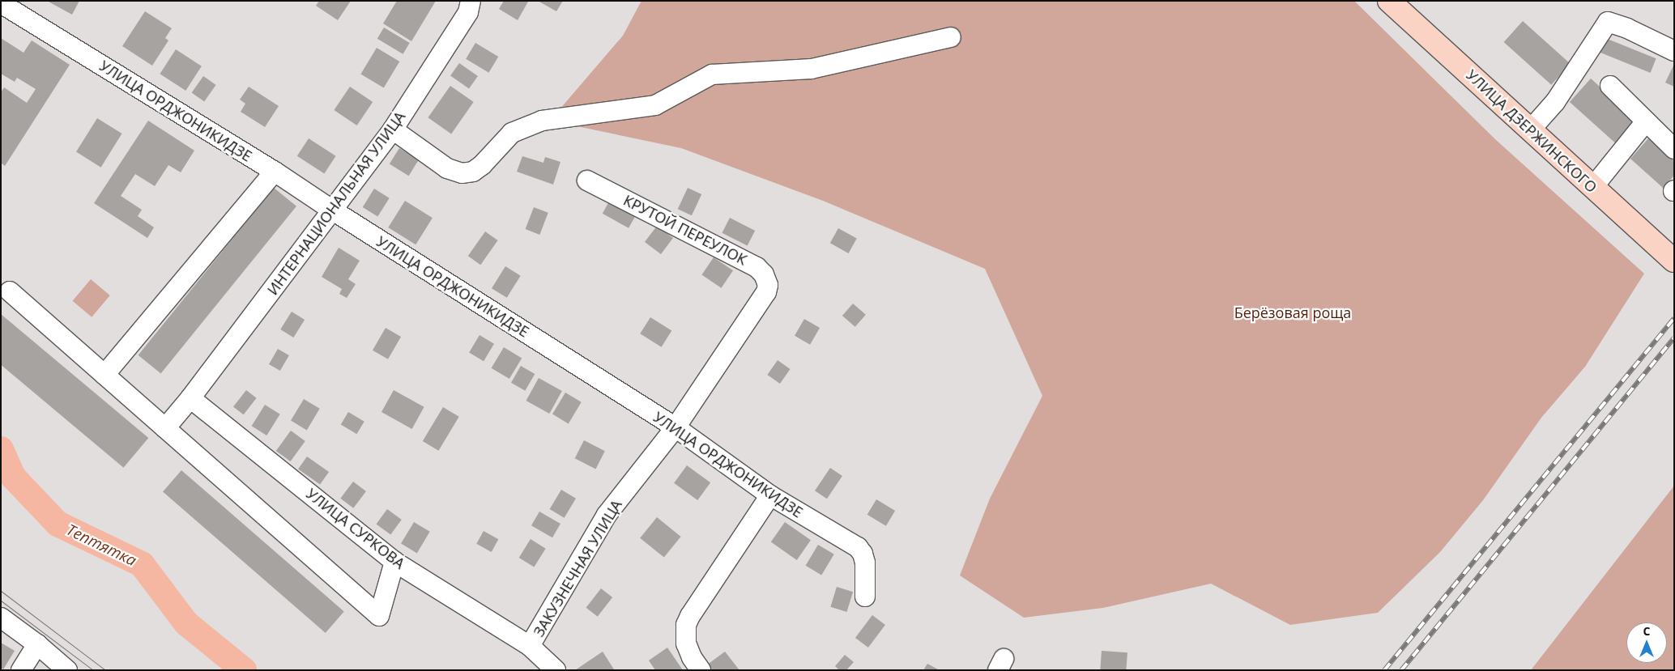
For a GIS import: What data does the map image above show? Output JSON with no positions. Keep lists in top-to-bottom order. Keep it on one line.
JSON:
{"streets":{"main road":["УЛИЦА ДЗЕРЖИНСКОГО"],"street":["УЛИЦА ОРДЖОНИКИДЗЕ","ИНТЕРНАЦИОНАЛЬНАЯ УЛИЦА","КРУТОЙ ПЕРЕУЛОК","УЛИЦА СУРКОВА","ЗАКУЗНЕЧНАЯ УЛИЦА"]},"crossings":[["УЛИЦА ОРДЖОНИКИДЗЕ","ИНТЕРНАЦИОНАЛЬНАЯ УЛИЦА"],["УЛИЦА ОРДЖОНИКИДЗЕ","ЗАКУЗНЕЧНАЯ УЛИЦА"],["ИНТЕРНАЦИОНАЛЬНАЯ УЛИЦА","УЛИЦА СУРКОВА"],["КРУТОЙ ПЕРЕУЛОК","ЗАКУЗНЕЧНАЯ УЛИЦА"],["УЛИЦА СУРКОВА","ЗАКУЗНЕЧНАЯ УЛИЦА"]],"water":["Тептятка"],"parks":["Берёзовая роща"],"north":"top"}
